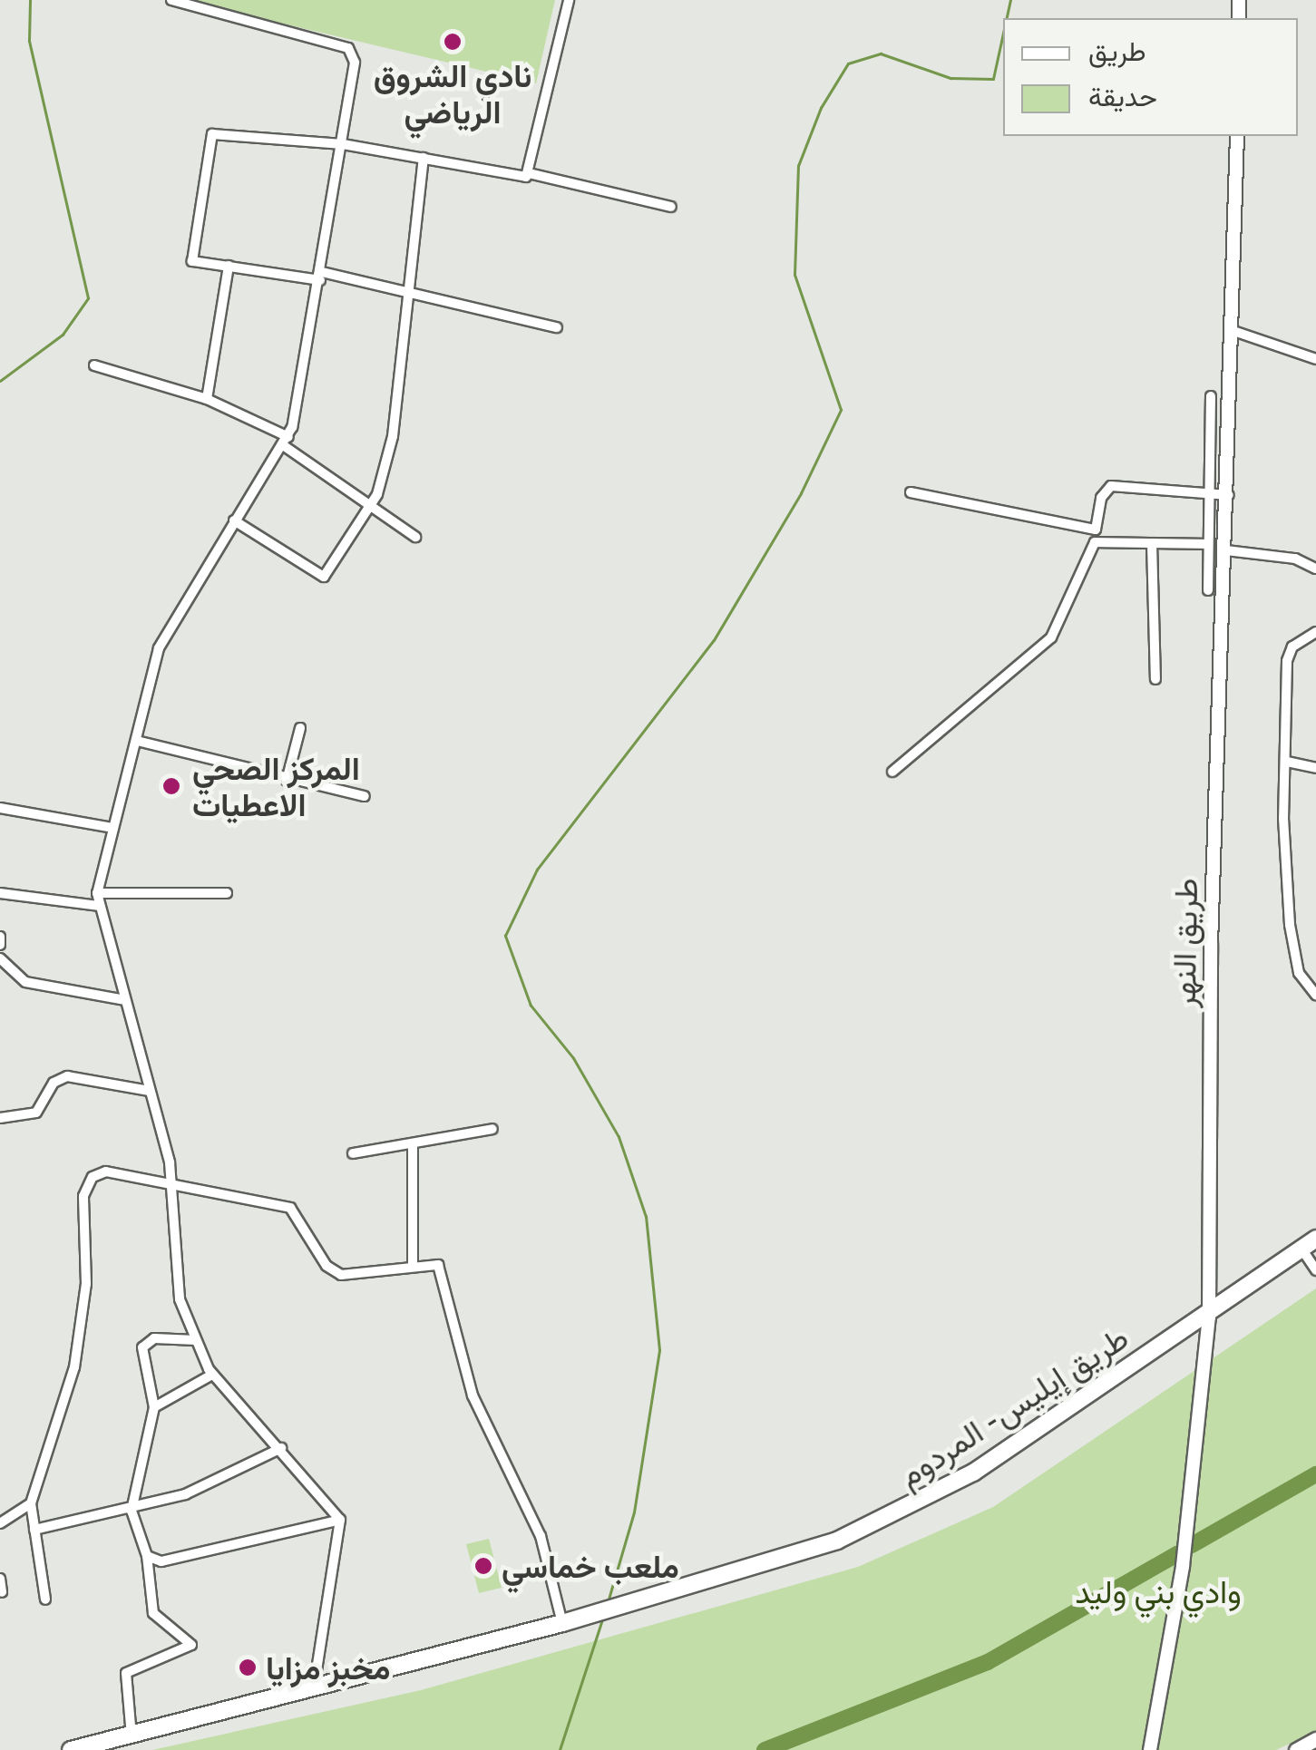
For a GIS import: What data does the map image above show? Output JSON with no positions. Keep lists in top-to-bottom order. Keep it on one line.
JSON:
{"streets":{"highway":["طريق إيليس- المردوم"],"main road":["طريق النهر"]},"crossings":[["طريق النهر","طريق إيليس- المردوم"]],"parks":["وادي بني وليد"],"places":["نادي الشروق الرياضي","المركز الصحي الاعطيات","ملعب خماسي","مخبز مزايا"],"legend":["طريق","حديقة"]}
